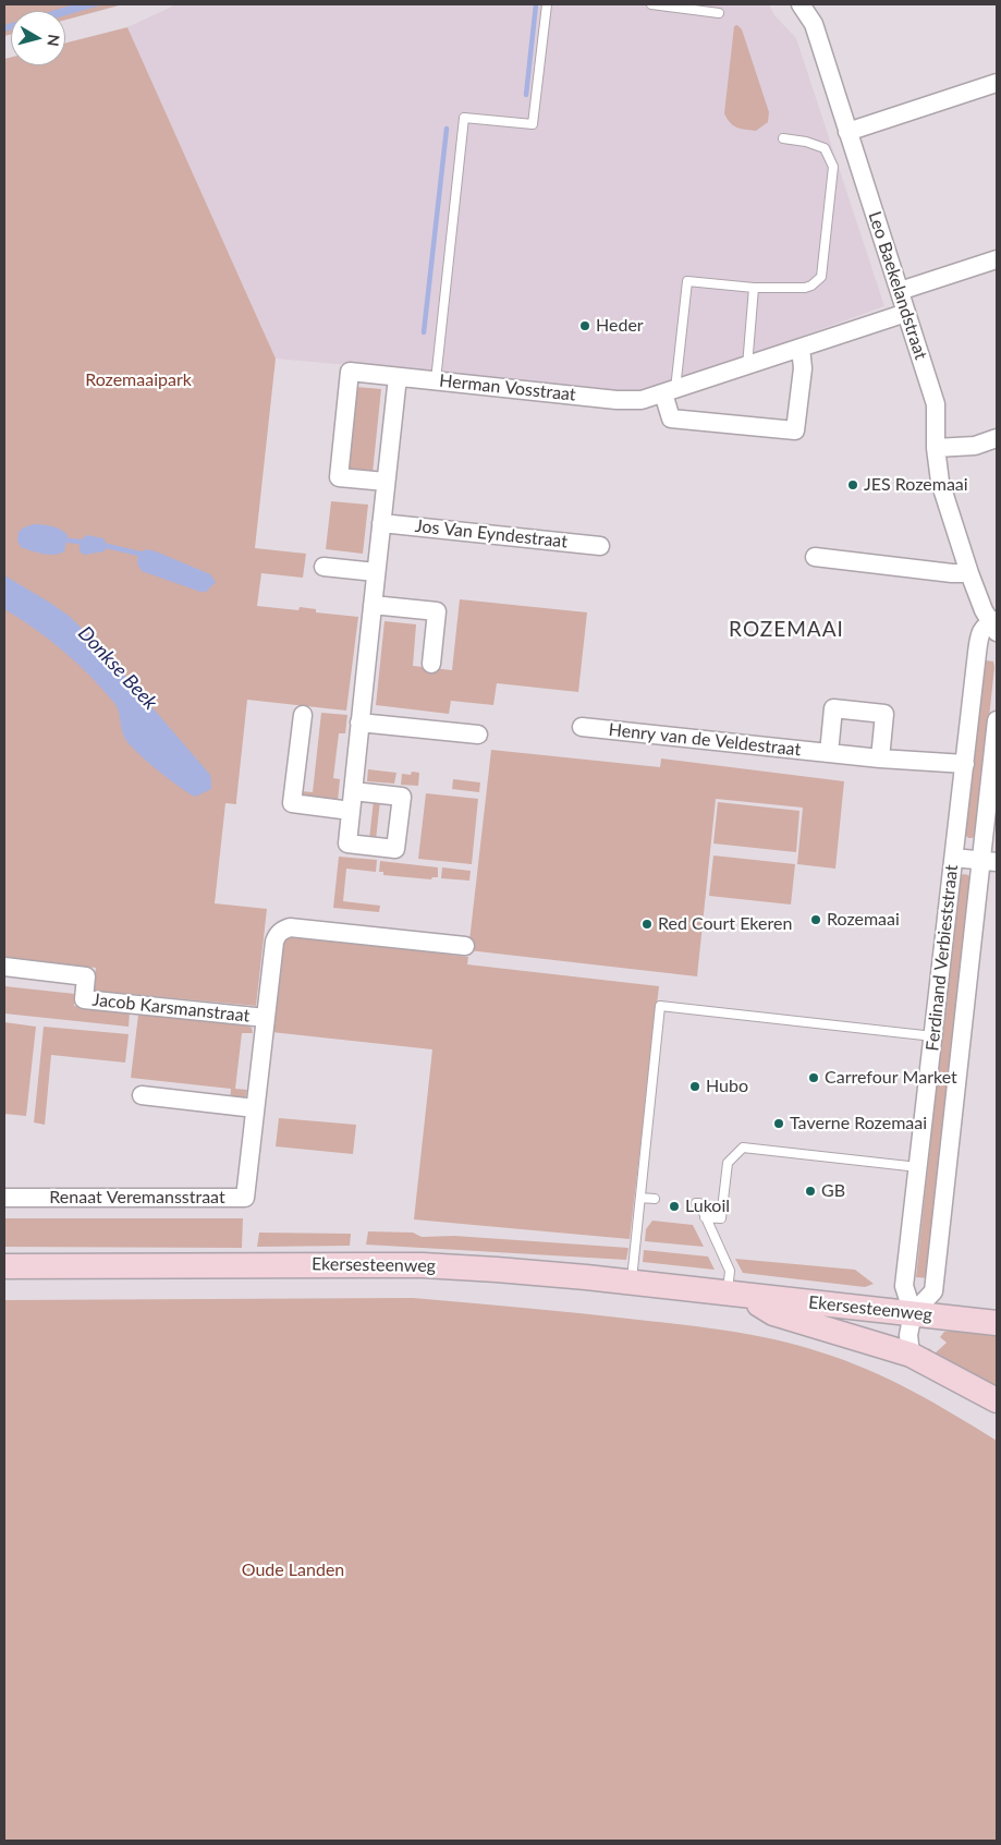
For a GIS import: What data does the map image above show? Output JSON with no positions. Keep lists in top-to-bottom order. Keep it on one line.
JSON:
{"streets":{"main road":["Ekersesteenweg"],"street":["Leo Baekelandstraat","Herman Vosstraat","Jos Van Eyndestraat","Henry van de Veldestraat","Ferdinand Verbieststraat","Jacob Karsmanstraat","Renaat Veremansstraat"]},"crossings":[["Leo Baekelandstraat","Herman Vosstraat"],["Leo Baekelandstraat","Ferdinand Verbieststraat"],["Henry van de Veldestraat","Ferdinand Verbieststraat"],["Ferdinand Verbieststraat","Ekersesteenweg"],["Jacob Karsmanstraat","Renaat Veremansstraat"]],"districts":["ROZEMAAI"],"water":["Donkse Beek"],"parks":["Rozemaaipark","Oude Landen"],"places":["Heder","JES Rozemaai","Rozemaai","Red Court Ekeren","Carrefour Market","Hubo","Taverne Rozemaai","GB","Lukoil"],"north":"right"}
